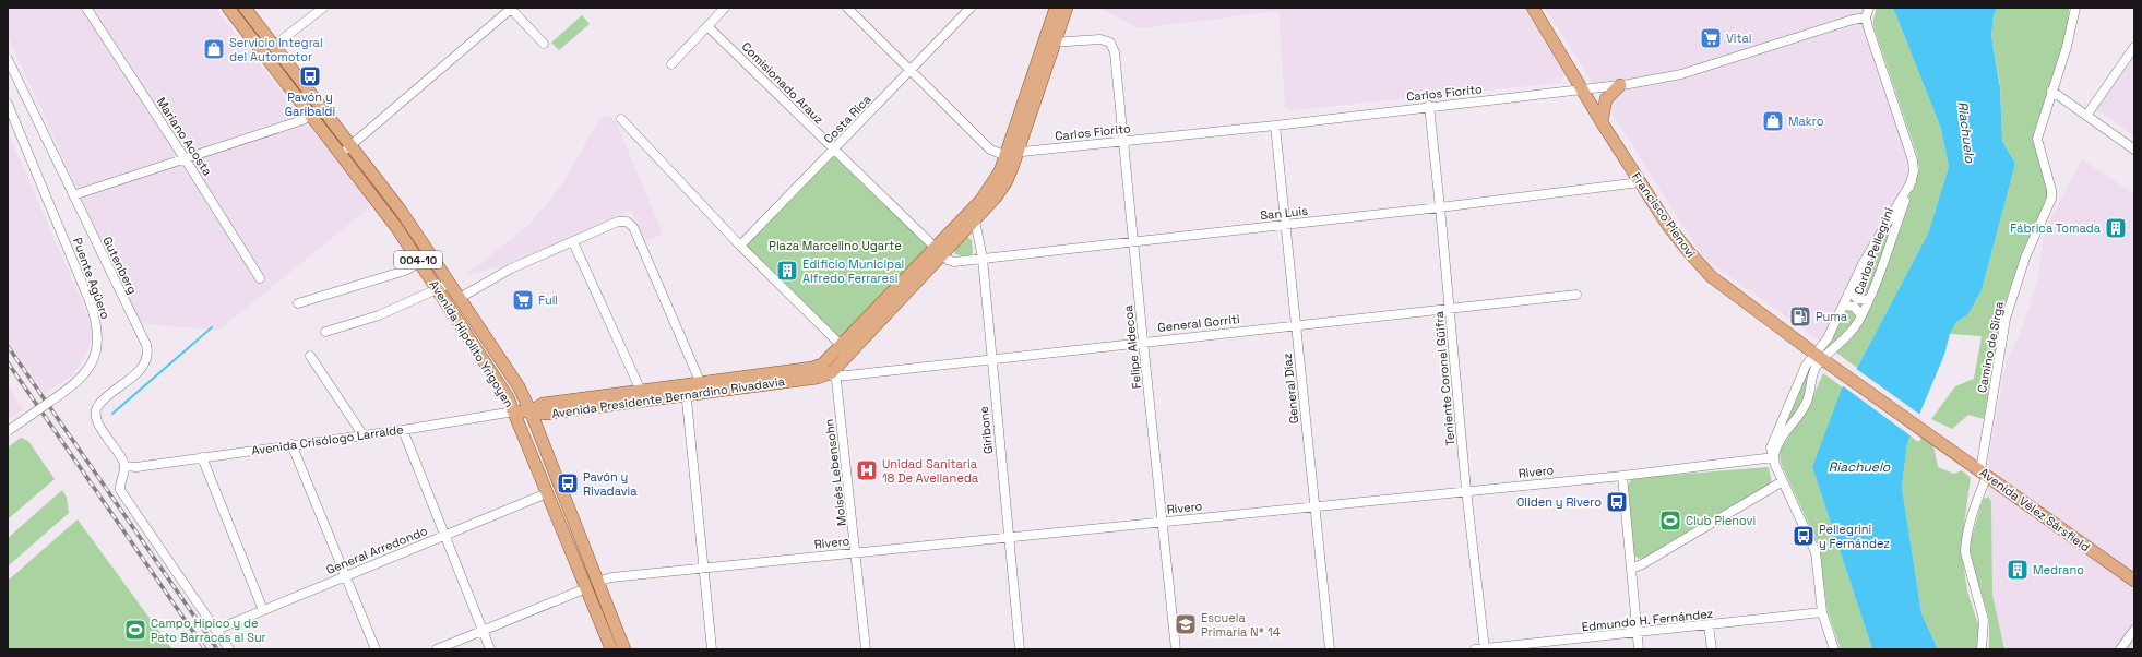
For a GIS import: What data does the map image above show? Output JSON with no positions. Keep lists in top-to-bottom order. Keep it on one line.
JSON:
{"streets":{"main road":["Francisco Pienovi","004-10","Avenida Hipólito Yrigoyen","Avenida Presidente Bernardino Rivadavia","Avenida Crisólogo Larralde","Avenida Vélez Sársfield"],"street":["Comisionado Arauz","Carlos Fiorito","Costa Rica","Mariano Acosta","San Luis","Carlos Pellegrini","Gutenberg","Puente Agüero","General Gorriti","Felipe Aldecoa","Camino de Sirga","Teniente Coronel Güifra","General Díaz","Giribone","Rivero","Moisés Lebensohn","General Arredondo","Edmundo H. Fernández"]},"crossings":[["Comisionado Arauz","Costa Rica"],["Comisionado Arauz","San Luis"],["Comisionado Arauz","Avenida Presidente Bernardino Rivadavia"],["Carlos Fiorito","Francisco Pienovi"],["Carlos Fiorito","Carlos Pellegrini"],["Carlos Fiorito","Felipe Aldecoa"],["Carlos Fiorito","Teniente Coronel Güifra"],["Carlos Fiorito","General Díaz"],["Carlos Fiorito","Avenida Presidente Bernardino Rivadavia"],["San Luis","Francisco Pienovi"],["San Luis","Felipe Aldecoa"],["San Luis","Teniente Coronel Güifra"],["San Luis","General Díaz"],["San Luis","Avenida Presidente Bernardino Rivadavia"],["San Luis","Giribone"],["Francisco Pienovi","Carlos Pellegrini"],["Francisco Pienovi","Avenida Vélez Sársfield"],["Carlos Pellegrini","Rivero"],["Carlos Pellegrini","Edmundo H. Fernández"],["Gutenberg","Avenida Crisólogo Larralde"],["General Gorriti","Felipe Aldecoa"],["General Gorriti","Teniente Coronel Güifra"],["General Gorriti","General Díaz"],["General Gorriti","Avenida Presidente Bernardino Rivadavia"],["General Gorriti","Giribone"],["General Gorriti","Moisés Lebensohn"],["Avenida Hipólito Yrigoyen","Avenida Presidente Bernardino Rivadavia"],["Avenida Hipólito Yrigoyen","Avenida Crisólogo Larralde"],["Avenida Hipólito Yrigoyen","Rivero"],["Avenida Hipólito Yrigoyen","General Arredondo"],["Felipe Aldecoa","Avenida Presidente Bernardino Rivadavia"],["Felipe Aldecoa","Rivero"],["Camino de Sirga","Avenida Vélez Sársfield"],["Teniente Coronel Güifra","Rivero"],["Teniente Coronel Güifra","Edmundo H. Fernández"],["General Díaz","Rivero"],["Avenida Presidente Bernardino Rivadavia","Giribone"],["Avenida Presidente Bernardino Rivadavia","Avenida Crisólogo Larralde"],["Avenida Presidente Bernardino Rivadavia","Moisés Lebensohn"],["Giribone","Rivero"],["Rivero","Moisés Lebensohn"]],"water":["Riachuelo"],"parks":["Plaza Marcelino Ugarte"],"places":{"supermarket":["Vital","Full"],"shop":["Servicio Integral del Automotor","Makro"],"bus stop":["Pavón y Garibaldi","Pavón y Rivadavia","Oliden y Rivero","Pellegrini y Fernández"],"building":["Fábrica Tomada","Edificio Municipal Alfredo Ferraresi","Medrano"],"fuel station":["Puma"],"hospital":["Unidad Sanitaria 18 De Avellaneda"],"sports":["Club Pienovi","Campo Hípico y de Pato Barracas al Sur"],"school or university":["Escuela Primaria N* 14"]}}
